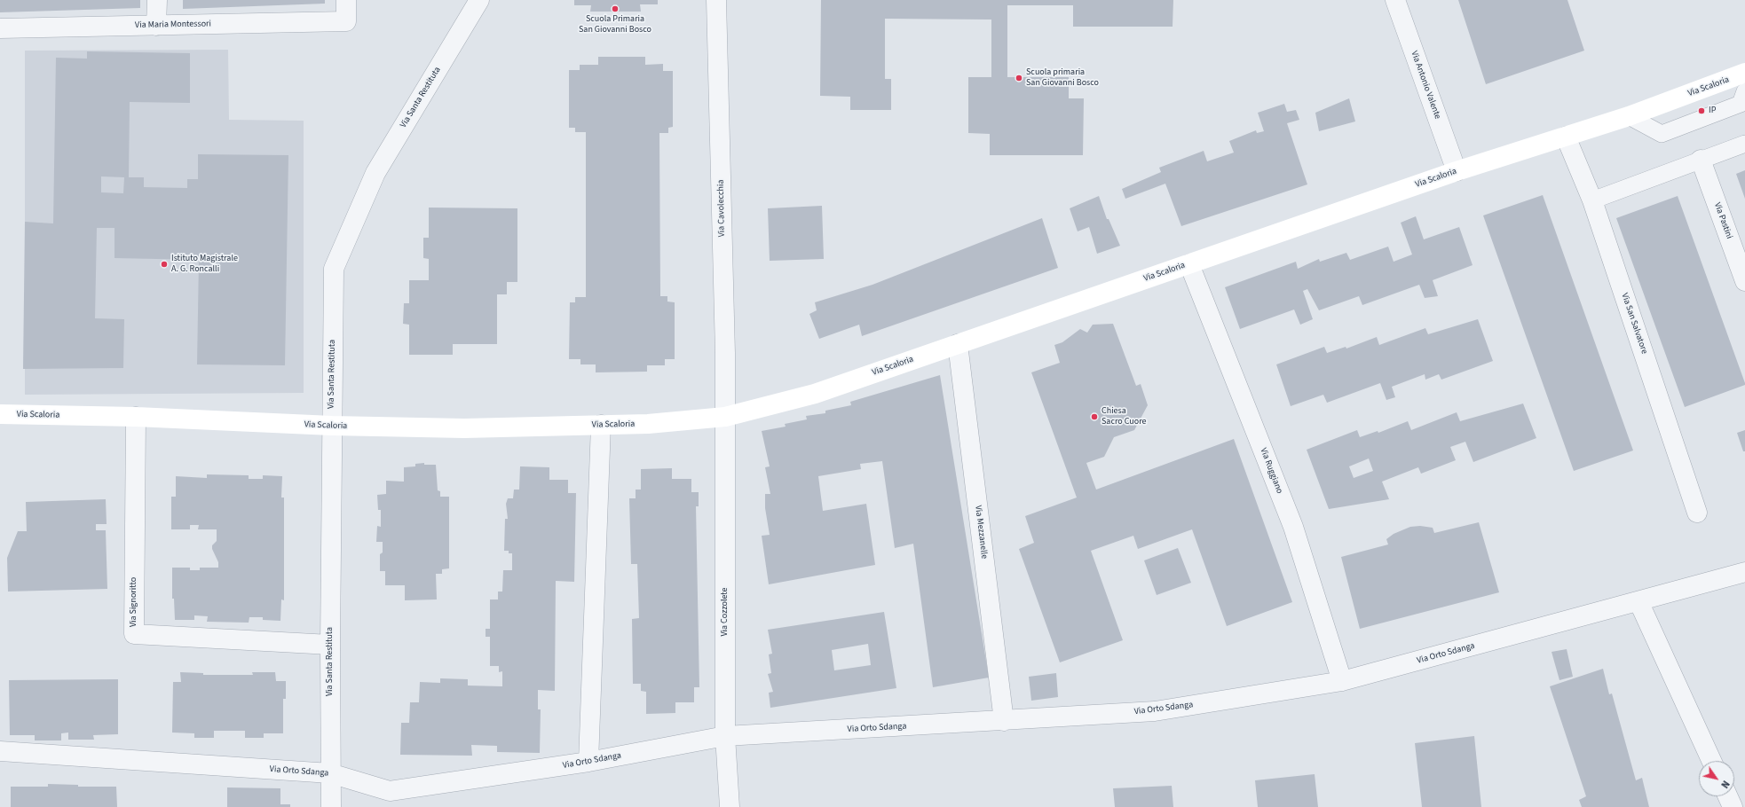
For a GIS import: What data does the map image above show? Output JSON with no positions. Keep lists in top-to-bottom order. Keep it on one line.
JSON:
{"streets":{"main road":["Via Scaloria"],"street":["Via Maria Montessori","Via Antonio Valente","Via Santa Restituta","Via Cavolecchia","Via Pastini","Via San Salvatore","Via Ruggiano","Via Mezzanelle","Via Signoritto","Via Cozzolete","Via Orto Sdanga"]},"crossings":[["Via Antonio Valente","Via Scaloria"],["Via Scaloria","Via Santa Restituta"],["Via Scaloria","Via Cavolecchia"],["Via Scaloria","Via San Salvatore"],["Via Scaloria","Via Ruggiano"],["Via Scaloria","Via Mezzanelle"],["Via Scaloria","Via Signoritto"],["Via Scaloria","Via Cozzolete"],["Via Santa Restituta","Via Signoritto"],["Via Santa Restituta","Via Orto Sdanga"],["Via Cavolecchia","Via Cozzolete"],["Via Ruggiano","Via Orto Sdanga"],["Via Mezzanelle","Via Orto Sdanga"],["Via Cozzolete","Via Orto Sdanga"]],"places":["Scuola Primaria San Giovanni Bosco","Scuola primaria San Giovanni Bosco","IP","Istituto Magistrale A. G. Roncalli","Chiesa Sacro Cuore"],"north":"bottom right"}
